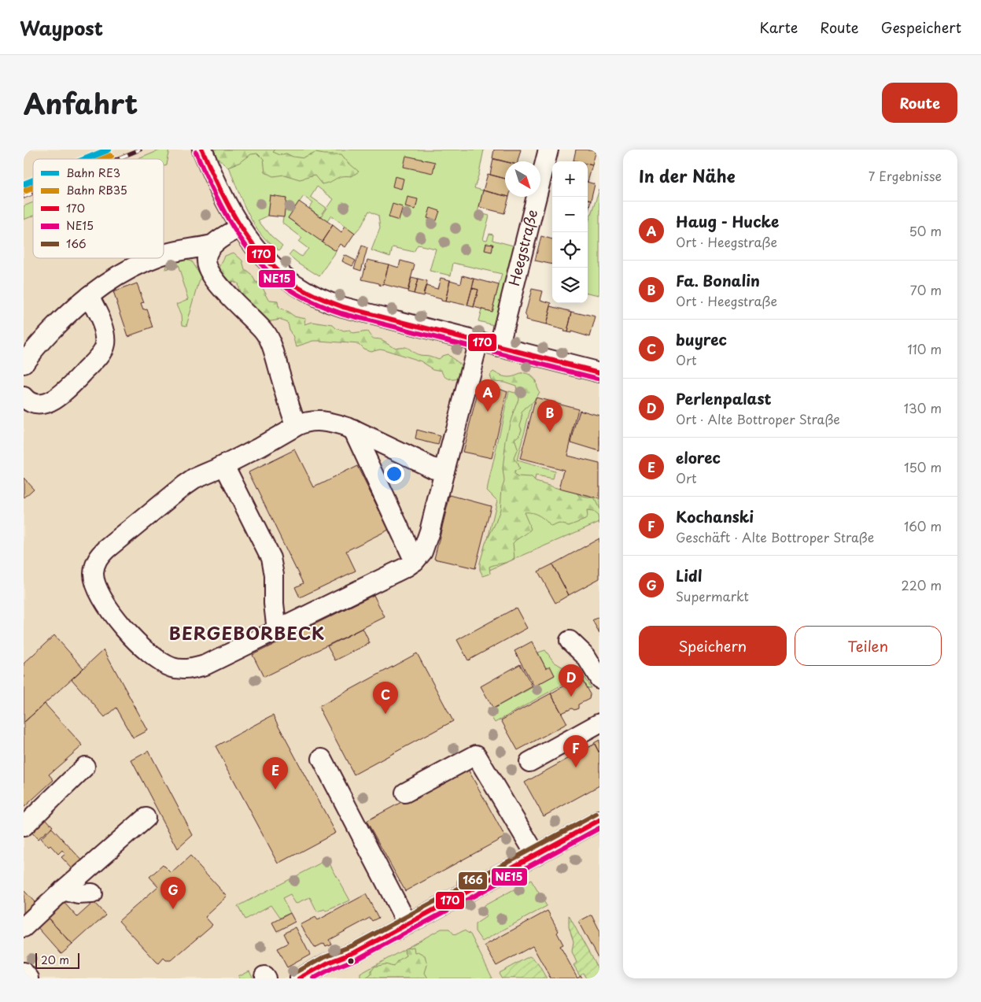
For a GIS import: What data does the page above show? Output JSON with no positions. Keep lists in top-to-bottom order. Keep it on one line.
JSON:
{"streets":{"street":["Heegstraße"]},"districts":["BERGEBORBECK"],"lines":["rail line RE3","transit line 170","transit line NE15","rail line RB35","transit line 166"],"legend":["Bahn RE3","Bahn RB35","170","NE15","166"],"scale_bar":"20 m","north":"bottom right","page":{"header":"Waypost","nav":["Karte","Route","Gespeichert"],"title":"Anfahrt","buttons":["Route",["Speichern","Teilen"]],"heading":["In der Nähe","7 Ergebnisse"],"map_buttons":["+","−"],"list":[{"mark":"A","name":"Haug - Hucke","note":"Ort · Heegstraße","value":"50 m"},{"mark":"B","name":"Fa. Bonalin","note":"Ort · Heegstraße","value":"70 m"},{"mark":"C","name":"buyrec","note":"Ort","value":"110 m"},{"mark":"D","name":"Perlenpalast","note":"Ort · Alte Bottroper Straße","value":"130 m"},{"mark":"E","name":"elorec","note":"Ort","value":"150 m"},{"mark":"F","name":"Kochanski","note":"Geschäft · Alte Bottroper Straße","value":"160 m"},{"mark":"G","name":"Lidl","note":"Supermarkt","value":"220 m"}],"pins":["A","B","D","C","F","E","G"],"scale":"20 m"}}
